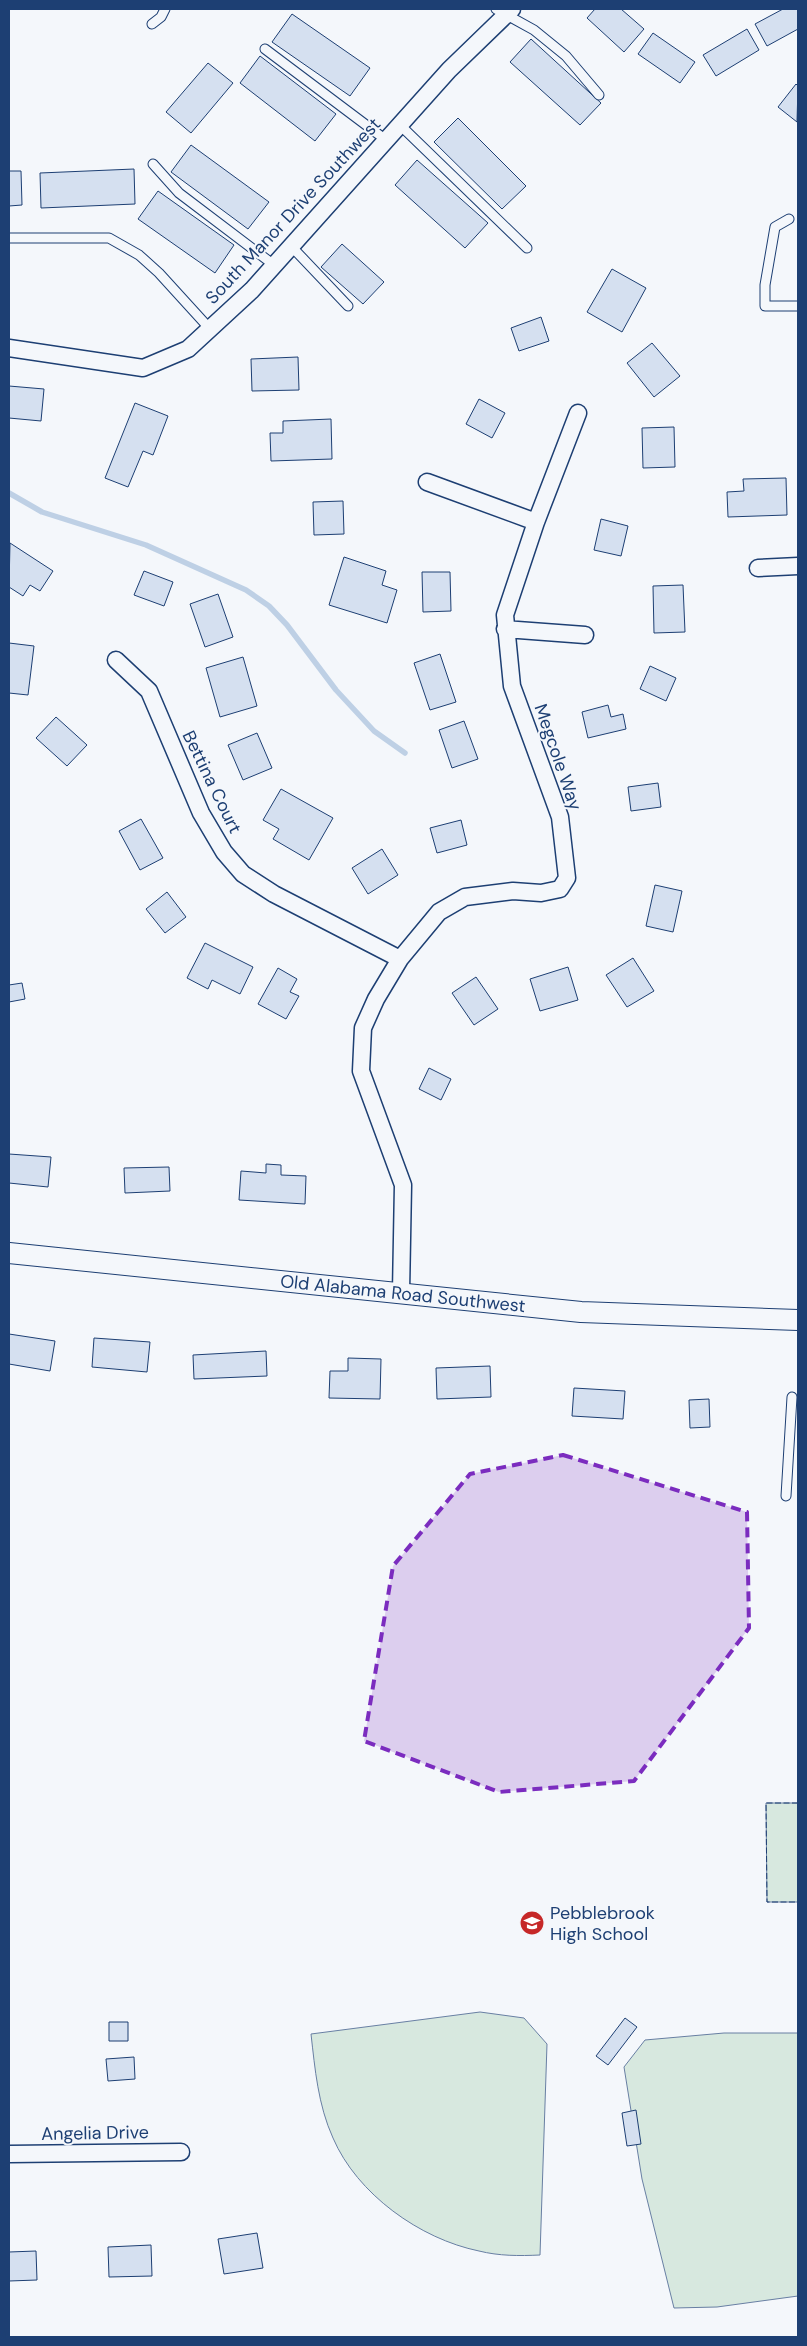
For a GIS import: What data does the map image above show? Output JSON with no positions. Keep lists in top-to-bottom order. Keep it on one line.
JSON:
{"streets":{"street":["South Manor Drive Southwest","Megcole Way","Bettina Court","Old Alabama Road Southwest","Angelia Drive"]},"crossings":[["Megcole Way","Bettina Court"],["Megcole Way","Old Alabama Road Southwest"]],"places":{"school or university":["Pebblebrook High School"]}}
